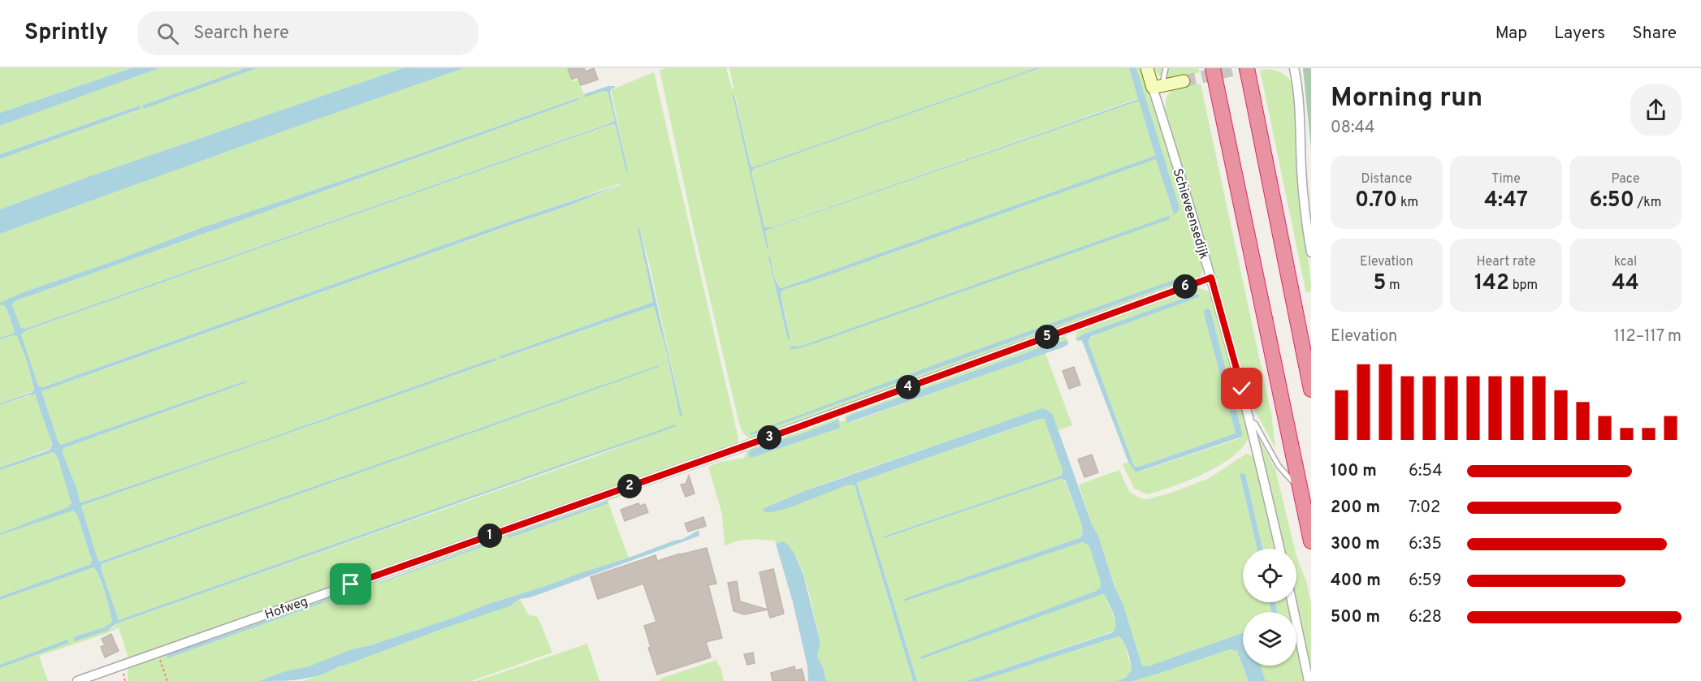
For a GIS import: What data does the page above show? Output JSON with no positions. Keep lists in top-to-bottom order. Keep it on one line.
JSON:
{"streets":{"street":["Schieveensedijk","Hofweg"]},"crossings":[["Schieveensedijk","Hofweg"]],"page":{"header":"Sprintly","search":"Search here","nav":["Map","Layers","Share"],"heading":["Morning run","08:44"],"stats":[["Distance","0.70 km"],["Time","4:47"],["Pace","6:50 /km"],["Elevation","5 m"],["Heart rate","142 bpm"],["kcal","44"]],"pins":["6","5","4","3","2","1"],"chart":["Elevation","112–117 m"],"list":[{"name":"100 m","note":"6:54"},{"name":"200 m","note":"7:02"},{"name":"300 m","note":"6:35"},{"name":"400 m","note":"6:59"},{"name":"500 m","note":"6:28"}]}}
